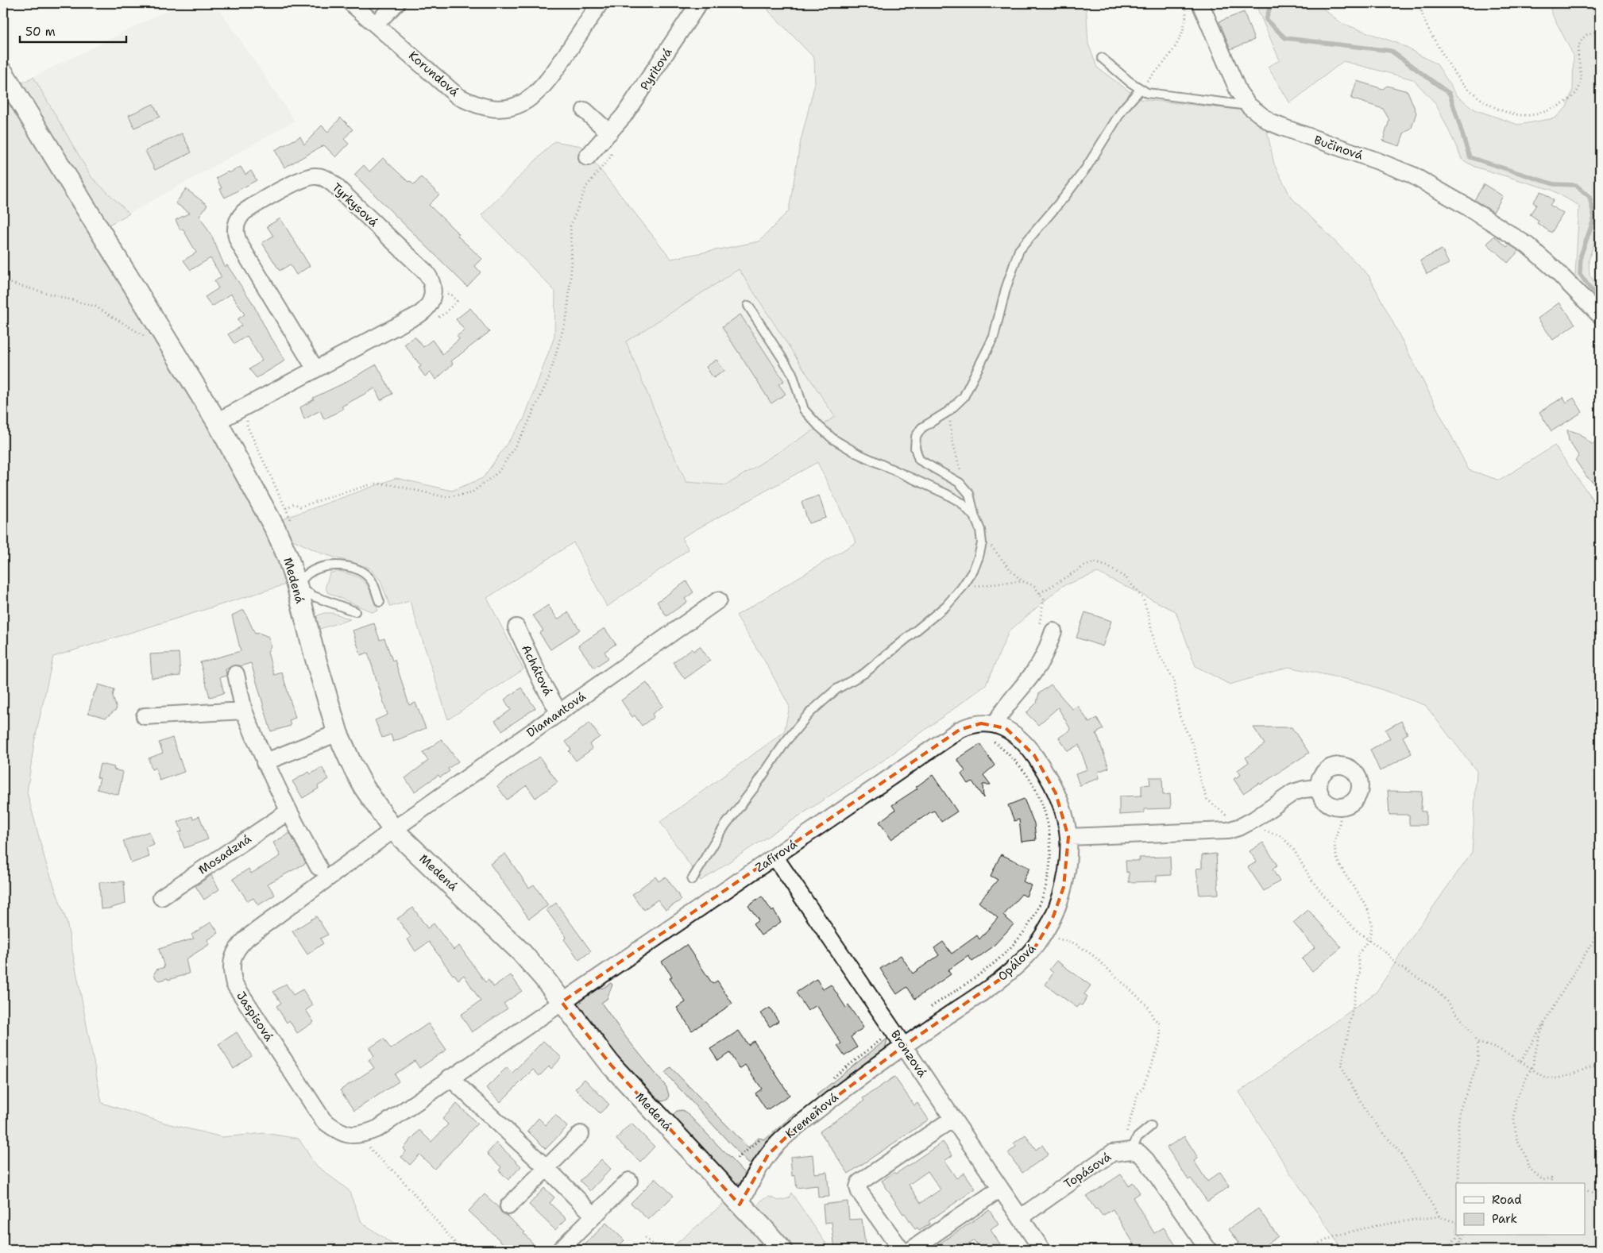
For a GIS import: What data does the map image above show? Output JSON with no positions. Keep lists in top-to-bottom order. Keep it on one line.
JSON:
{"streets":{"street":["Pyritová","Korundová","Bučinová","Tyrkysová","Medená","Achátová","Diamantová","Mosadzná","Zafírová","Opálová","Jaspisová","Bronzová","Kremeňová","Topásová"]},"crossings":[["Medená","Diamantová"],["Medená","Zafírová"],["Medená","Jaspisová"],["Medená","Kremeňová"],["Achátová","Diamantová"],["Diamantová","Jaspisová"],["Zafírová","Opálová"],["Zafírová","Jaspisová"],["Zafírová","Bronzová"],["Opálová","Bronzová"],["Opálová","Kremeňová"],["Bronzová","Kremeňová"],["Bronzová","Topásová"]],"legend":["Road","Park"],"scale_bar":"50 m"}
